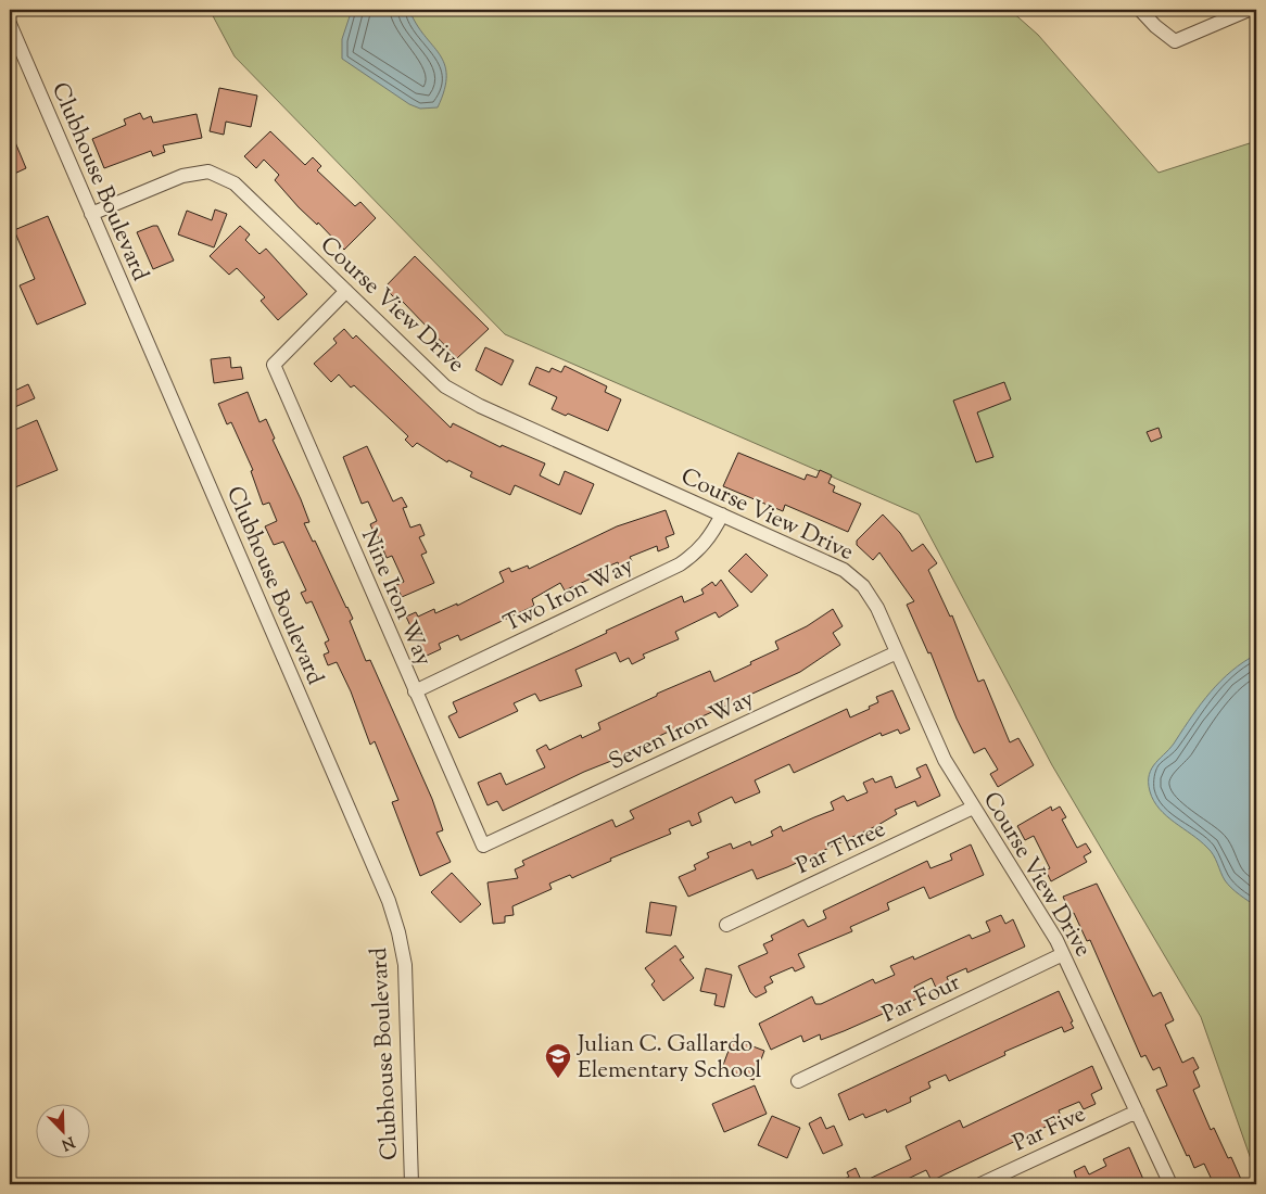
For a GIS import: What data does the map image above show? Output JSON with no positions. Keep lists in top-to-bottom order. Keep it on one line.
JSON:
{"streets":{"street":["Clubhouse Boulevard","Course View Drive","Two Iron Way","Nine Iron Way","Seven Iron Way","Par Three","Par Four","Par Five"]},"crossings":[["Clubhouse Boulevard","Course View Drive"],["Course View Drive","Two Iron Way"],["Course View Drive","Nine Iron Way"],["Course View Drive","Seven Iron Way"],["Course View Drive","Par Three"],["Course View Drive","Par Four"],["Course View Drive","Par Five"],["Two Iron Way","Nine Iron Way"],["Nine Iron Way","Seven Iron Way"]],"places":{"school or university":["Julian C. Gallardo Elementary School"]},"north":"bottom right"}
